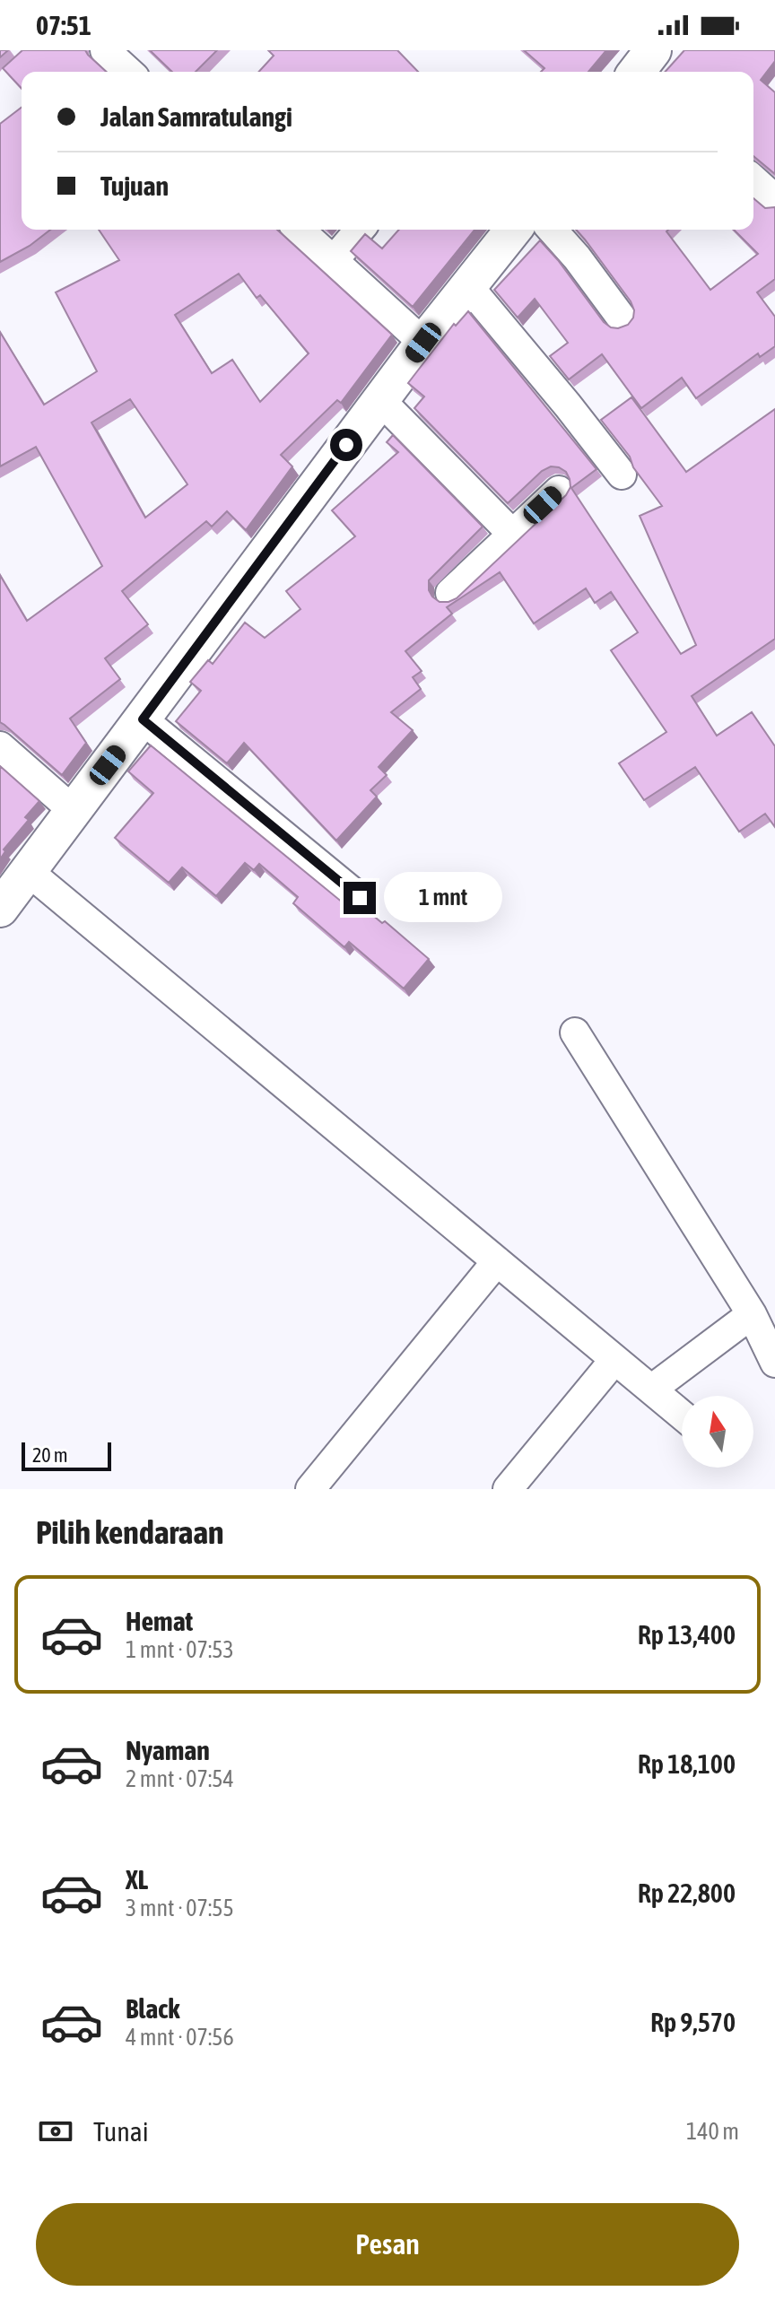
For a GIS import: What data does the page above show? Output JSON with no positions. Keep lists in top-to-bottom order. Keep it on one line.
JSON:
{"scale_bar":"20 m","north":"top","page":{"status":"07:51","banner":["Jalan Samratulangi","Tujuan"],"bubble":"1 mnt","scale":"20 m","heading":"Pilih kendaraan","list":[{"name":"Hemat","note":"1 mnt · 07:53","value":"Rp 13,400"},{"name":"Nyaman","note":"2 mnt · 07:54","value":"Rp 18,100"},{"name":"XL","note":"3 mnt · 07:55","value":"Rp 22,800"},{"name":"Black","note":"4 mnt · 07:56","value":"Rp 9,570"}],"pay":["Tunai","140 m"],"buttons":"Pesan"}}
